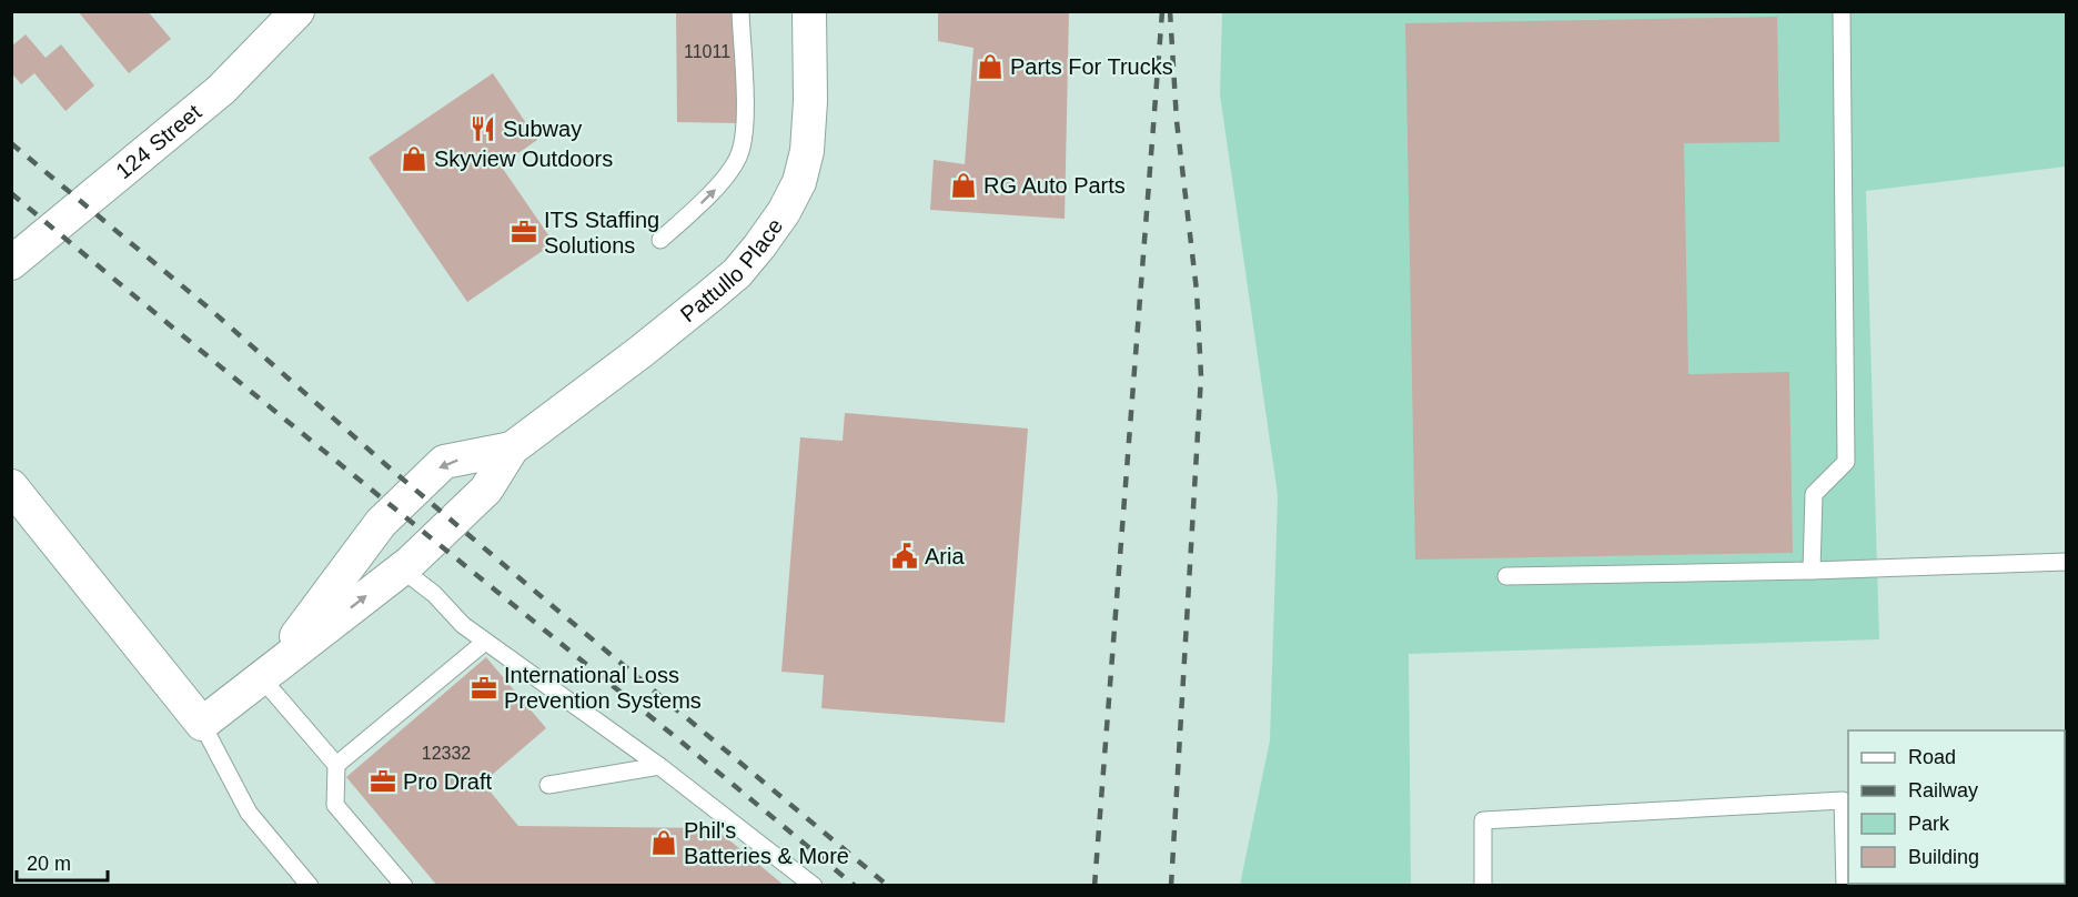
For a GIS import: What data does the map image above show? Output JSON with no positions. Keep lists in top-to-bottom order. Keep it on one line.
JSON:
{"streets":{"street":["124 Street","Pattullo Place"]},"places":{"shop":["Parts For Trucks","Skyview Outdoors","RG Auto Parts","Phil's Batteries & More"],"restaurant":["Subway"],"office":["ITS Staffing Solutions","International Loss Prevention Systems","Pro Draft"],"public building":["Aria"]},"house_numbers":["11011","12332"],"legend":["Road","Railway","Park","Building"],"scale_bar":"20 m"}
